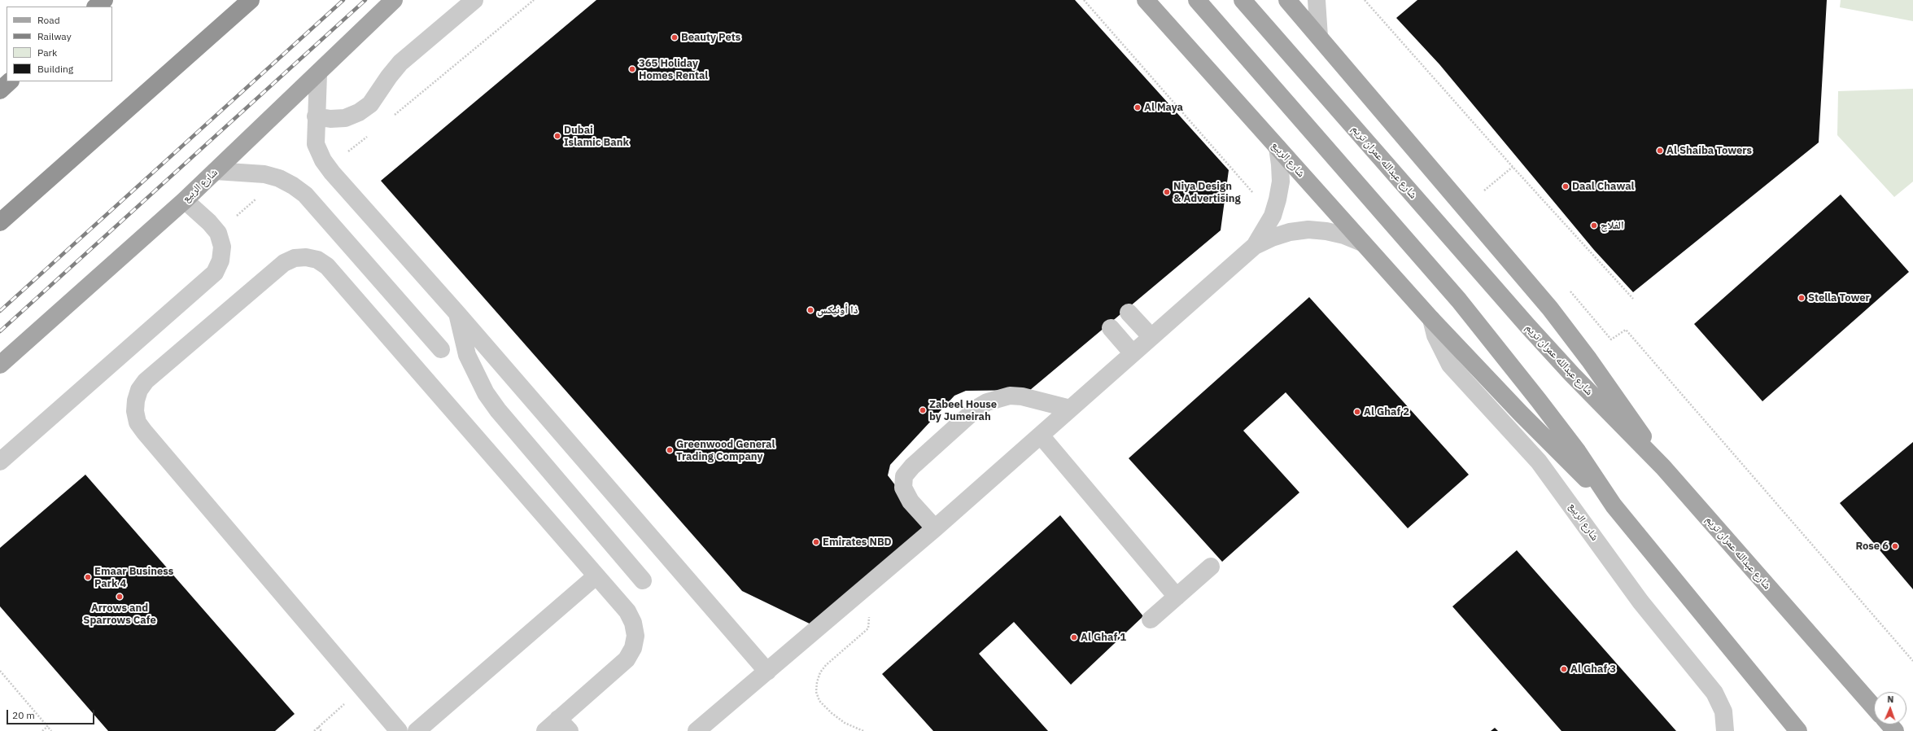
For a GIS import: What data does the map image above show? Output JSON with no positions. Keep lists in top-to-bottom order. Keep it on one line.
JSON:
{"streets":{"main road":["شارع الربيع","شارع عبدالله عمران تريم"]},"places":["Beauty Pets","365 Holiday Homes Rental","Al Maya","Dubai Islamic Bank","Al Shaiba Towers","Daal Chawal","Niya Design & Advertising","الفلاح","Stella Tower","ذا أونيكس","Zabeel House by Jumeirah","Al Ghaf 2","Greenwood General Trading Company","Emirates NBD","Rose 6","Emaar Business Park 4","Arrows and Sparrows Cafe","Al Ghaf 1","Al Ghaf 3"],"legend":["Road","Railway","Park","Building"],"scale_bar":"20 m","north":"top"}
